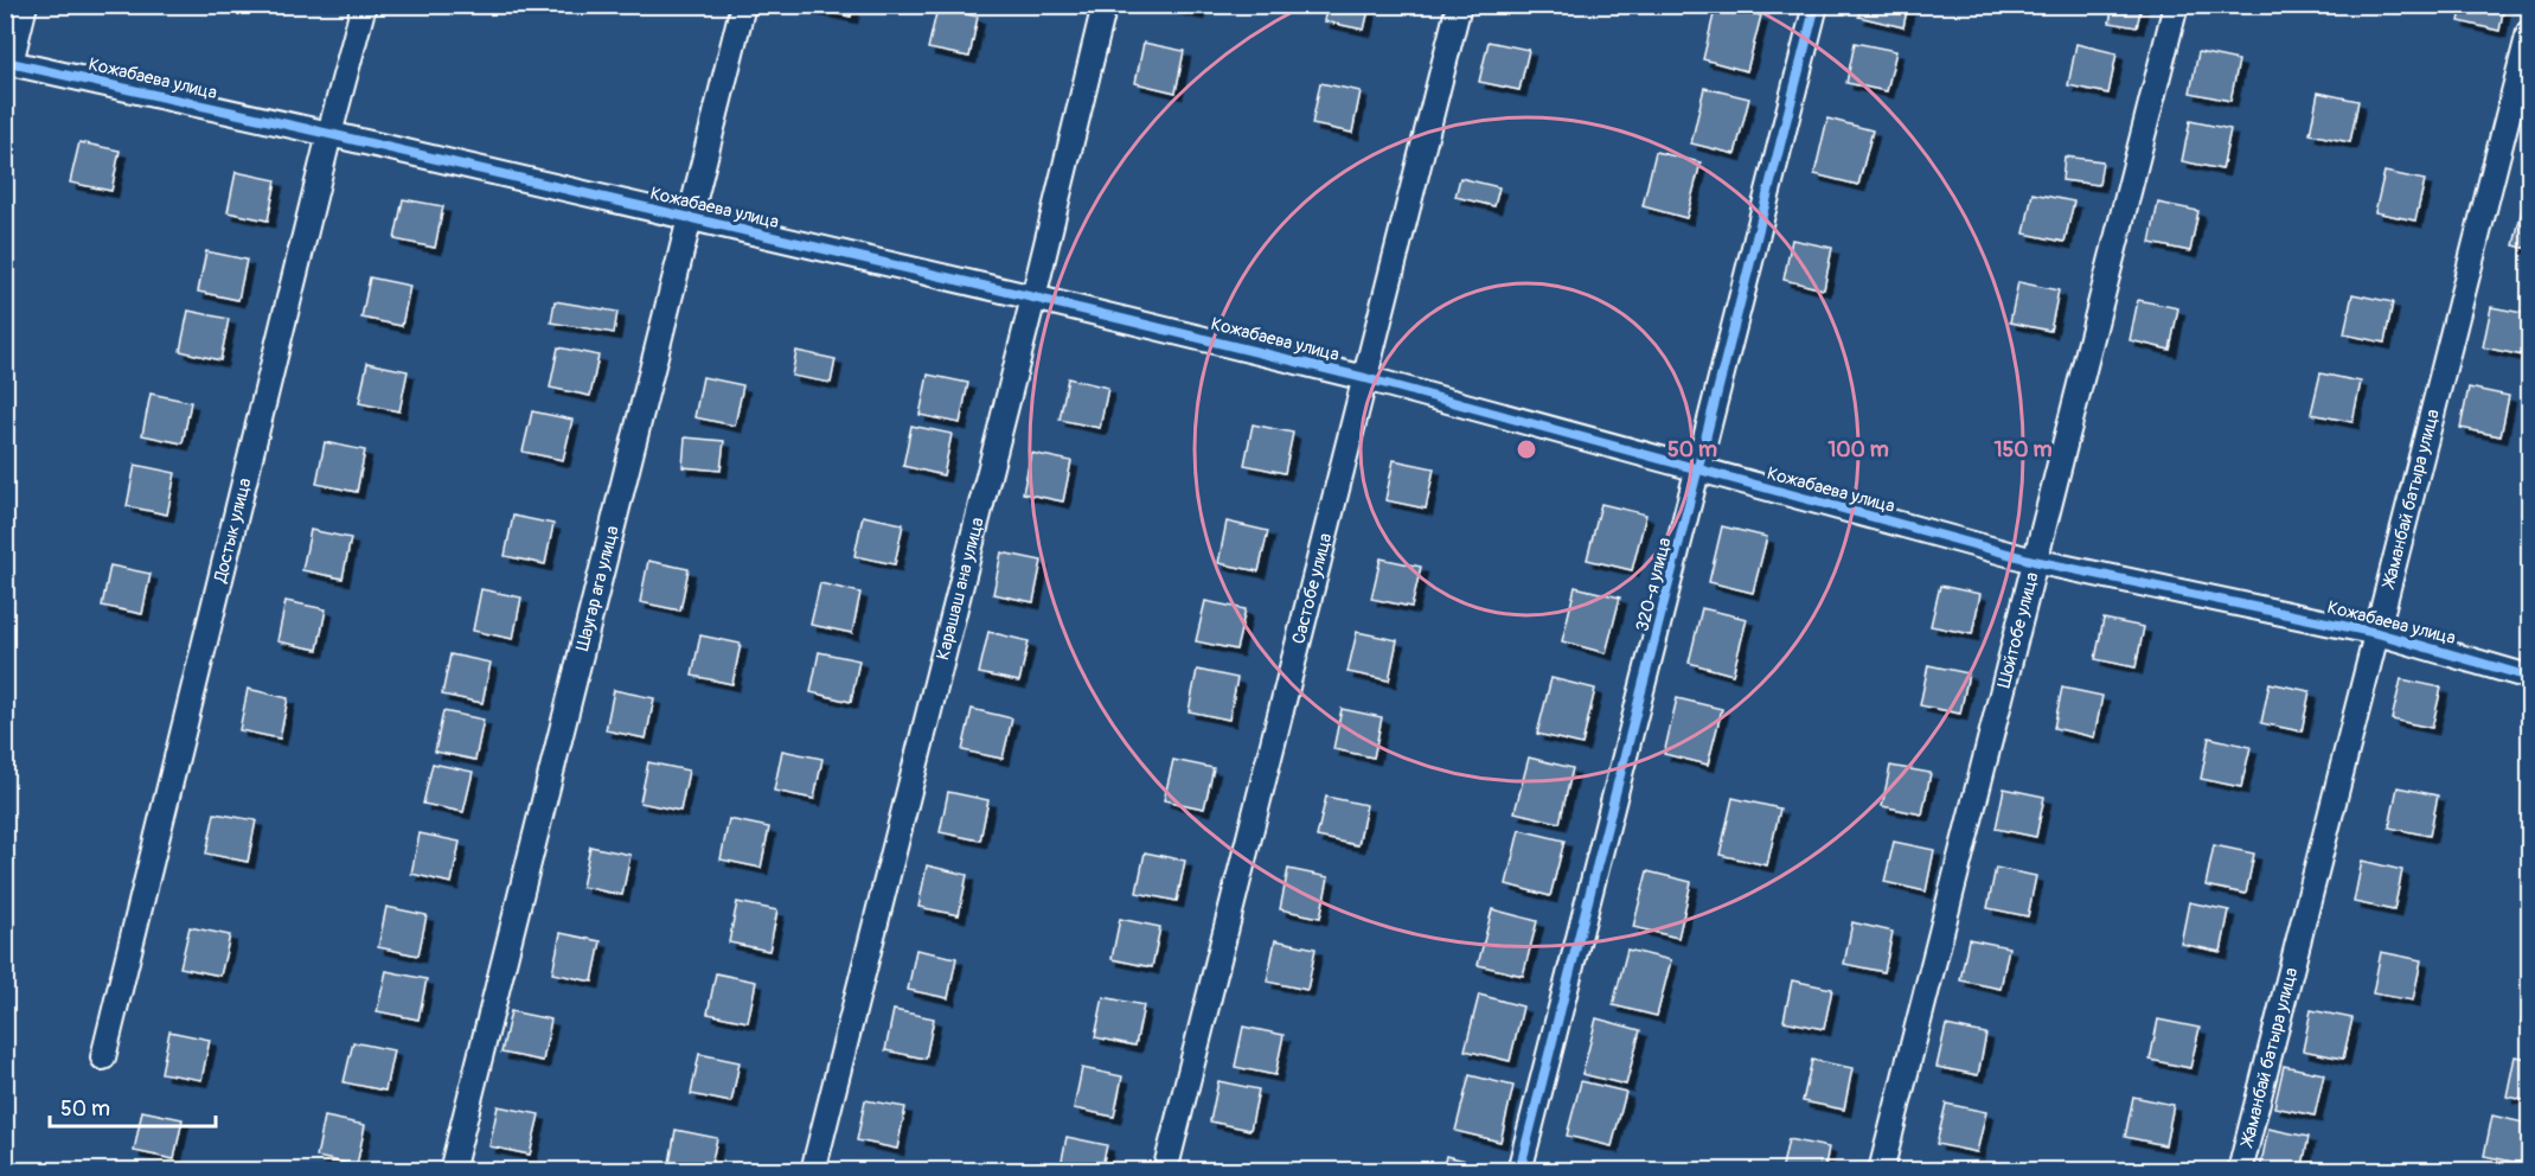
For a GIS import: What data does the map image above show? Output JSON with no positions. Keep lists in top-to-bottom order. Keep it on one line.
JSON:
{"streets":{"street":["Кожабаева улица","Жаманбай батыра улица","Достык улица","320-я улица","Шаугар ага улица","Карашаш ана улица","Састобе улица","Шойтобе улица"]},"crossings":[["Кожабаева улица","Жаманбай батыра улица"],["Кожабаева улица","Достык улица"],["Кожабаева улица","320-я улица"],["Кожабаева улица","Шаугар ага улица"],["Кожабаева улица","Карашаш ана улица"],["Кожабаева улица","Састобе улица"],["Кожабаева улица","Шойтобе улица"]],"scale_bar":"50 m","rings":["50 m","100 m","150 m"]}
